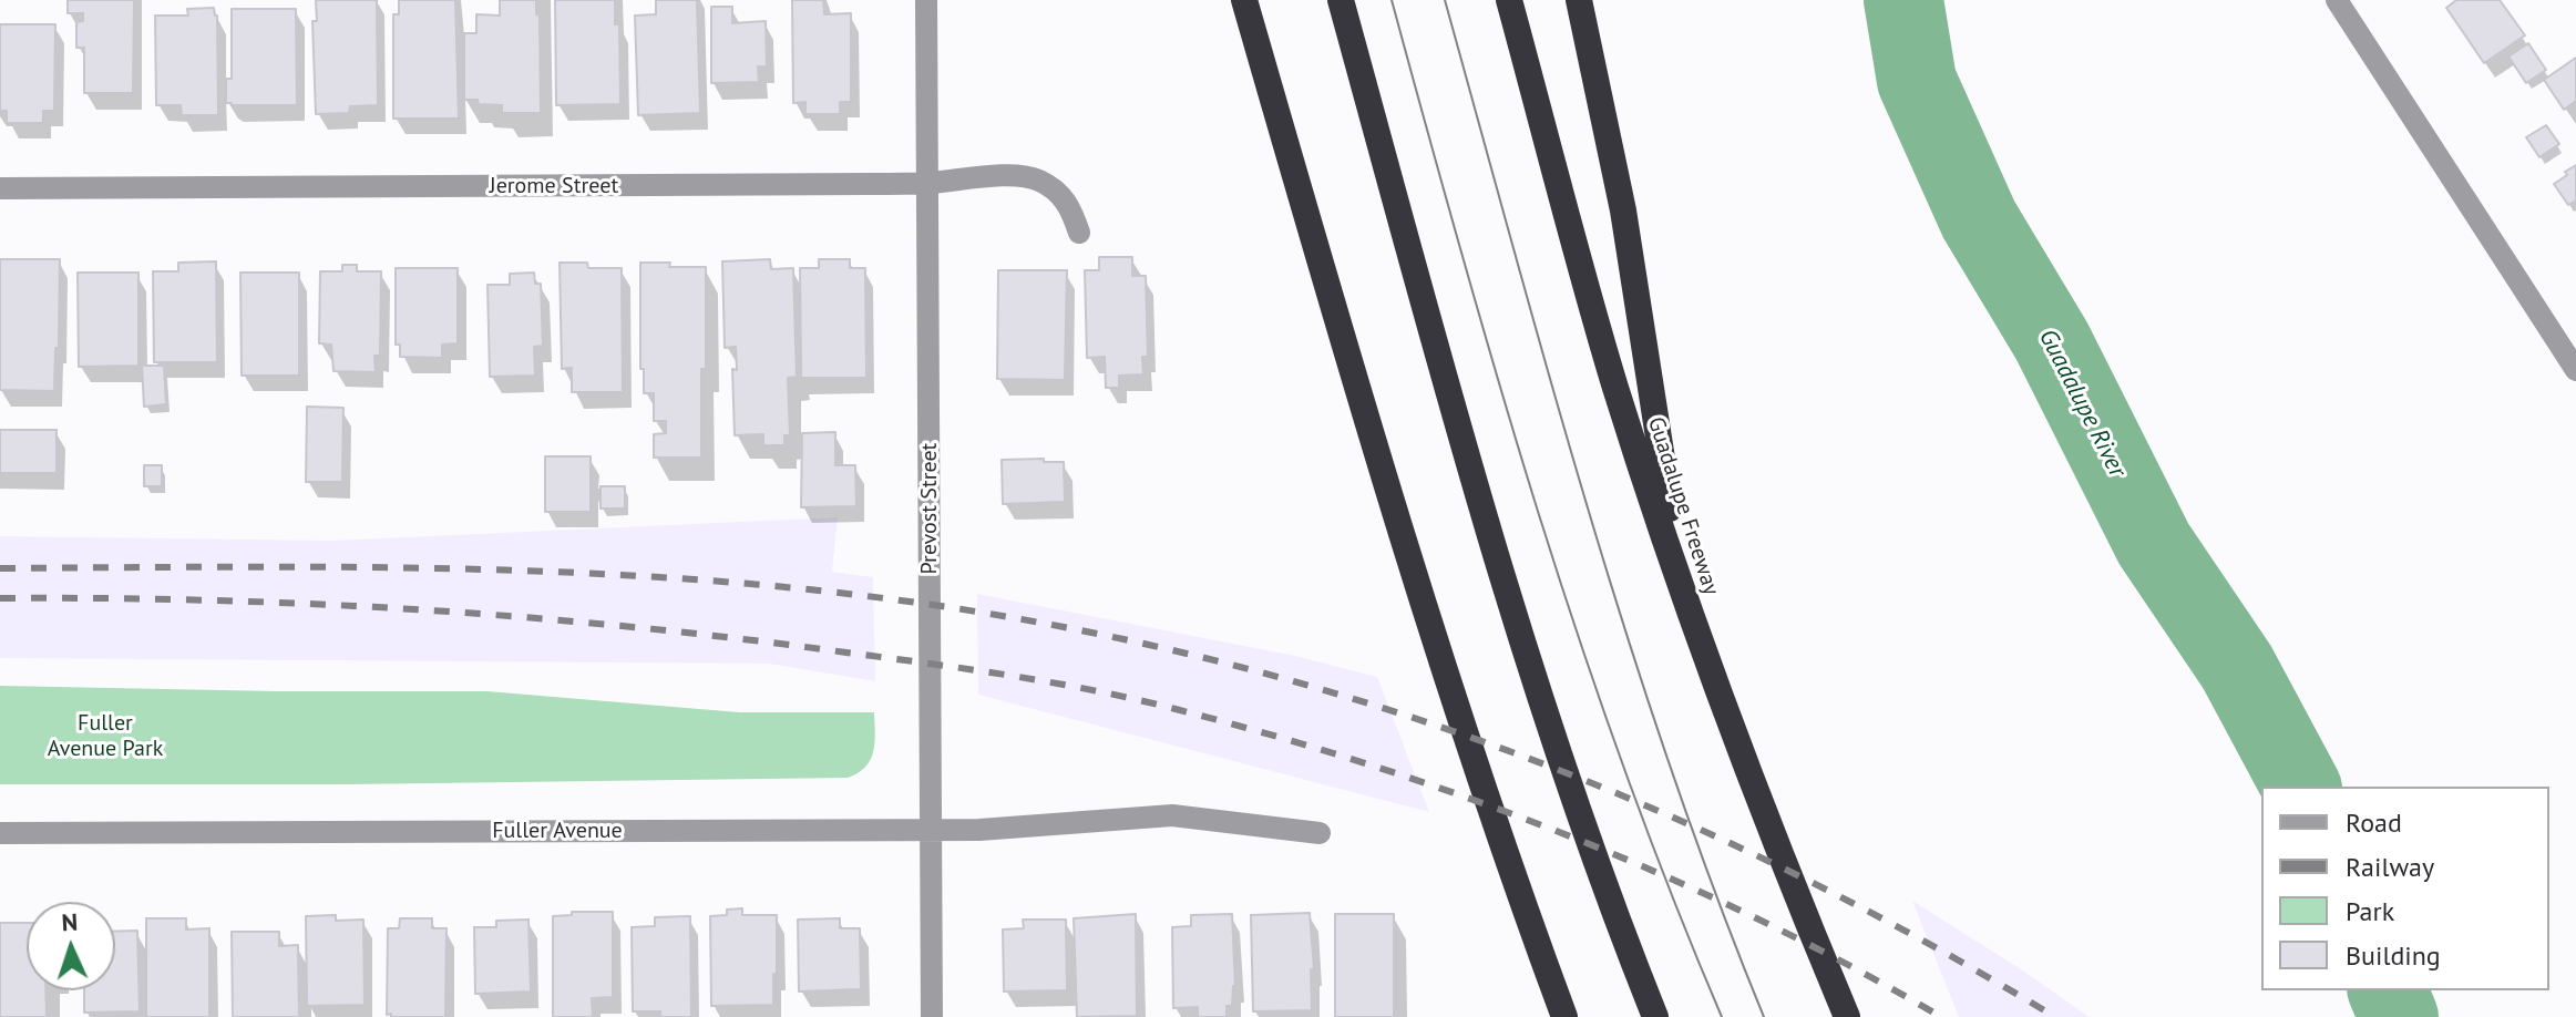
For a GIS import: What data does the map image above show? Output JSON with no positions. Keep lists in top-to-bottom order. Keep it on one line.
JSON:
{"streets":{"highway":["Guadalupe Freeway"],"street":["Jerome Street","Prevost Street","Fuller Avenue"]},"crossings":[["Jerome Street","Prevost Street"],["Prevost Street","Fuller Avenue"]],"water":["Guadalupe River"],"parks":["Fuller Avenue Park"],"legend":["Road","Railway","Park","Building"],"north":"top"}
